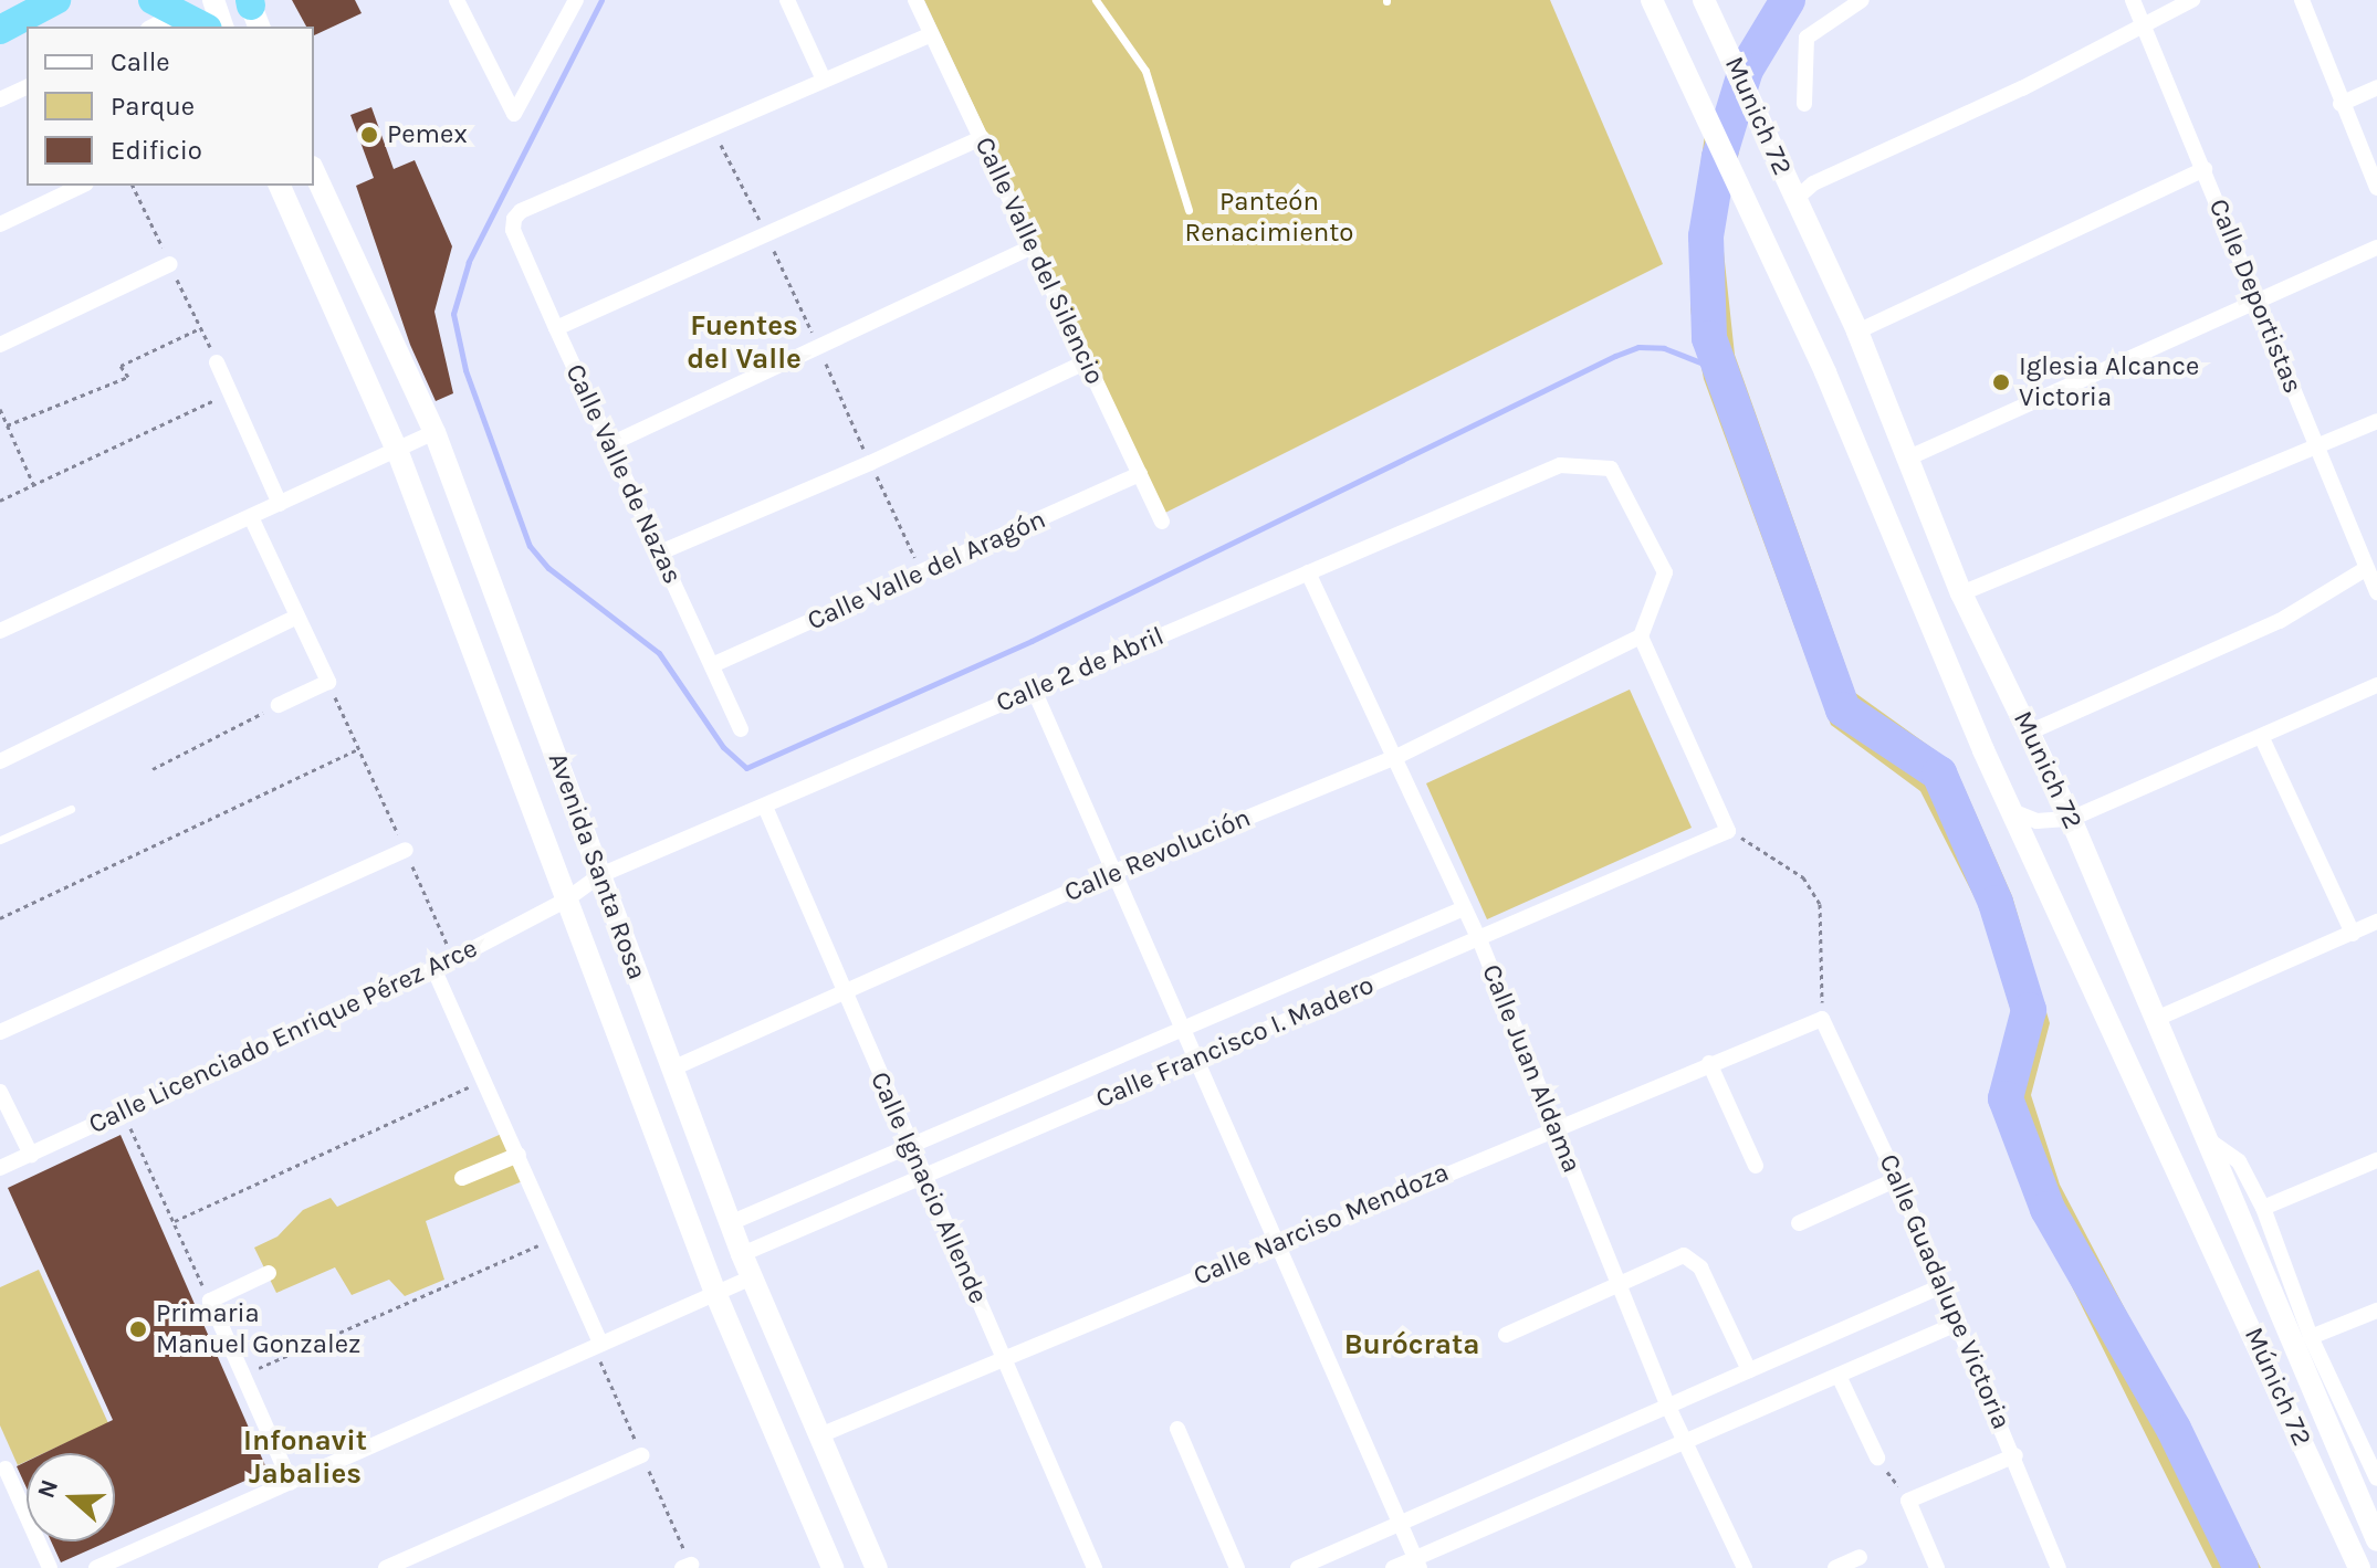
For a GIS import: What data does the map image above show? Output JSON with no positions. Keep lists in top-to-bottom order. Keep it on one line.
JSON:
{"streets":{"main road":["Munich 72","Avenida Santa Rosa","Múnich 72"],"street":["Calle Valle del Silencio","Calle Deportistas","Calle Valle de Nazas","Calle Valle del Aragón","Calle 2 de Abril","Calle Revolución","Calle Licenciado Enrique Pérez Arce","Calle Francisco I. Madero","Calle Juan Aldama","Calle Ignacio Allende","Calle Narciso Mendoza","Calle Guadalupe Victoria"]},"crossings":[["Munich 72","Múnich 72"],["Calle Valle del Silencio","Calle Valle del Aragón"],["Calle Valle de Nazas","Calle Valle del Aragón"],["Calle 2 de Abril","Calle Revolución"],["Calle 2 de Abril","Avenida Santa Rosa"],["Calle 2 de Abril","Calle Licenciado Enrique Pérez Arce"],["Calle 2 de Abril","Calle Juan Aldama"],["Calle 2 de Abril","Calle Ignacio Allende"],["Calle Revolución","Avenida Santa Rosa"],["Calle Revolución","Calle Juan Aldama"],["Calle Revolución","Calle Ignacio Allende"],["Avenida Santa Rosa","Calle Licenciado Enrique Pérez Arce"],["Avenida Santa Rosa","Calle Francisco I. Madero"],["Avenida Santa Rosa","Calle Narciso Mendoza"],["Calle Francisco I. Madero","Calle Juan Aldama"],["Calle Francisco I. Madero","Calle Ignacio Allende"],["Calle Juan Aldama","Calle Narciso Mendoza"],["Calle Ignacio Allende","Calle Narciso Mendoza"],["Calle Narciso Mendoza","Calle Guadalupe Victoria"]],"districts":["Fuentes del Valle","Burócrata","Infonavit Jabalies"],"parks":["Panteón Renacimiento"],"places":["Pemex","Iglesia Alcance Victoria","Primaria Manuel Gonzalez"],"legend":["Calle","Parque","Edificio"],"north":"left"}
